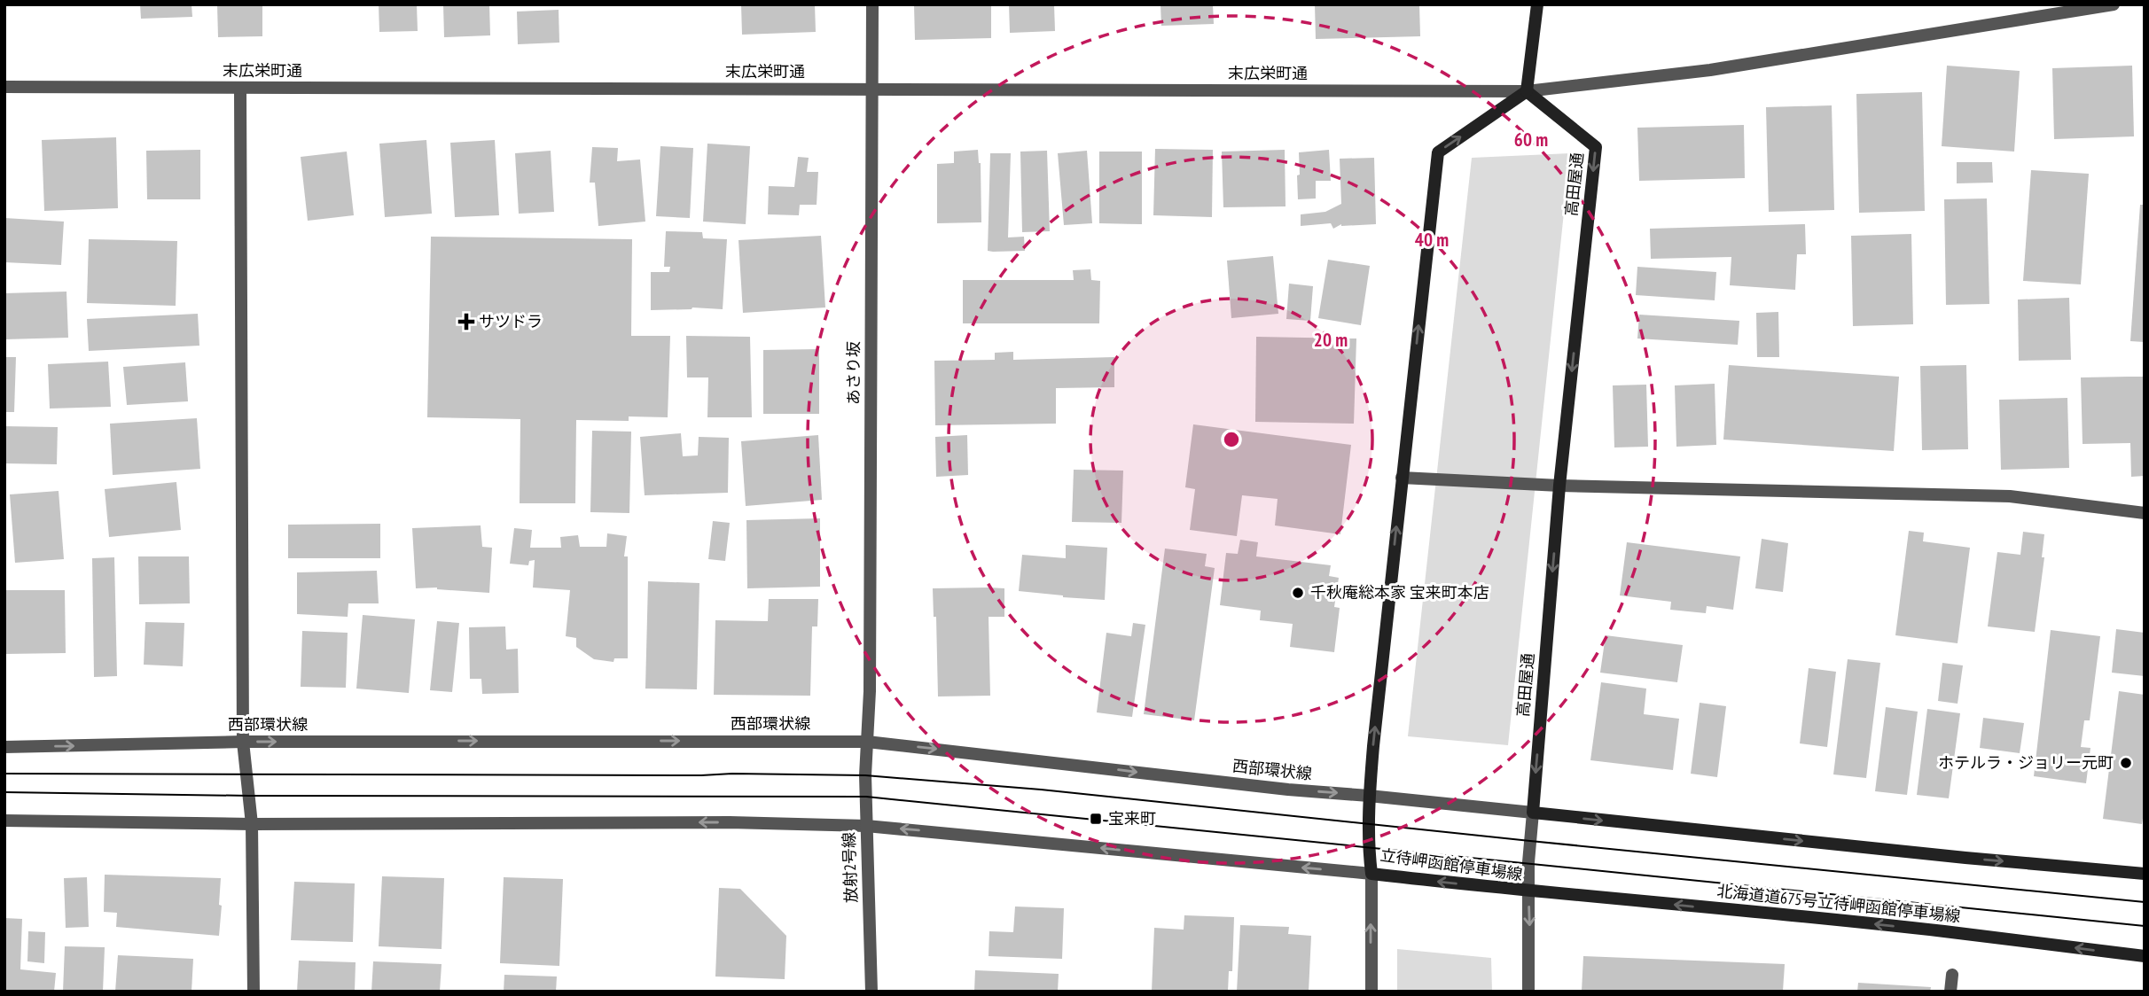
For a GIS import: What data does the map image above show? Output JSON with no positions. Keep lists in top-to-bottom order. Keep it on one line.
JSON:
{"streets":{"main road":["高田屋通","立待岬函館停車場線","北海道道675号立待岬函館停車場線"],"street":["末広栄町通","あさり坂","西部環状線","放射2号線"]},"crossings":[["末広栄町通","高田屋通"],["末広栄町通","あさり坂"],["高田屋通","西部環状線"],["高田屋通","立待岬函館停車場線"],["高田屋通","北海道道675号立待岬函館停車場線"],["あさり坂","西部環状線"],["あさり坂","放射2号線"],["西部環状線","立待岬函館停車場線"],["西部環状線","放射2号線"],["立待岬函館停車場線","北海道道675号立待岬函館停車場線"]],"one_way":["高田屋通","立待岬函館停車場線"],"places":{"health":["サツドラ"],"other":["千秋庵総本家 宝来町本店","ホテルラ・ジョリー元町"],"transit":["宝来町"]},"rings":["60 m","40 m","20 m"]}
